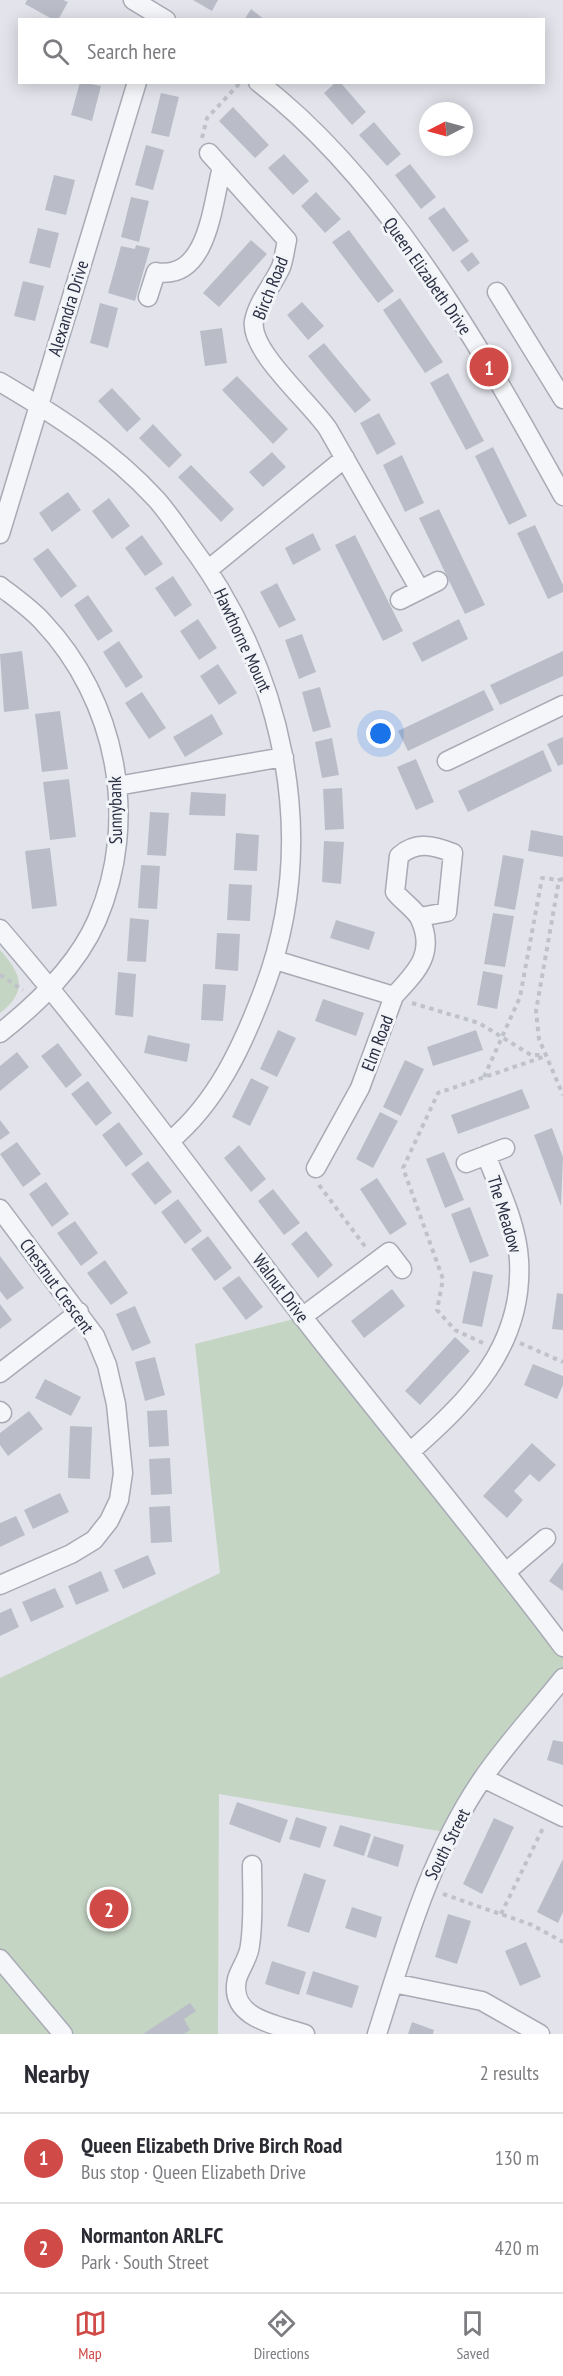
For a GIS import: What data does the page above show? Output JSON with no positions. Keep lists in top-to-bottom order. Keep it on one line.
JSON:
{"streets":{"street":["Queen Elizabeth Drive","Birch Road","Alexandra Drive","Hawthorne Mount","Sunnybank","Elm Road","The Meadow","Chestnut Crescent","Walnut Drive","South Street"]},"crossings":[["Alexandra Drive","Hawthorne Mount"],["Hawthorne Mount","Elm Road"],["Hawthorne Mount","Walnut Drive"],["Sunnybank","Walnut Drive"],["The Meadow","Walnut Drive"]],"north":"left","page":{"search":"Search here","pins":["1","2"],"heading":["Nearby","2 results"],"list":[{"mark":"1","name":"Queen Elizabeth Drive Birch Road","note":"Bus stop · Queen Elizabeth Drive","value":"130 m"},{"mark":"2","name":"Normanton ARLFC","note":"Park · South Street","value":"420 m"}],"nav":["Map","Directions","Saved"]}}
